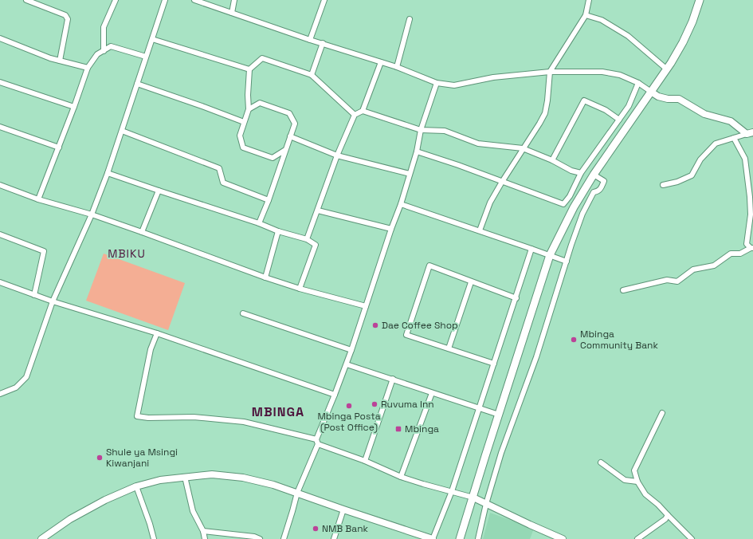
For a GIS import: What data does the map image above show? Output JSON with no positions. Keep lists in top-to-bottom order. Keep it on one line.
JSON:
{"districts":["MBIKU","MBINGA"],"places":{"other":["Dae Coffee Shop","Mbinga Community Bank","Ruvuma Inn","Mbinga Posta (Post Office)","Shule ya Msingi Kiwanjani","NMB Bank"],"transit":["Mbinga"]}}
